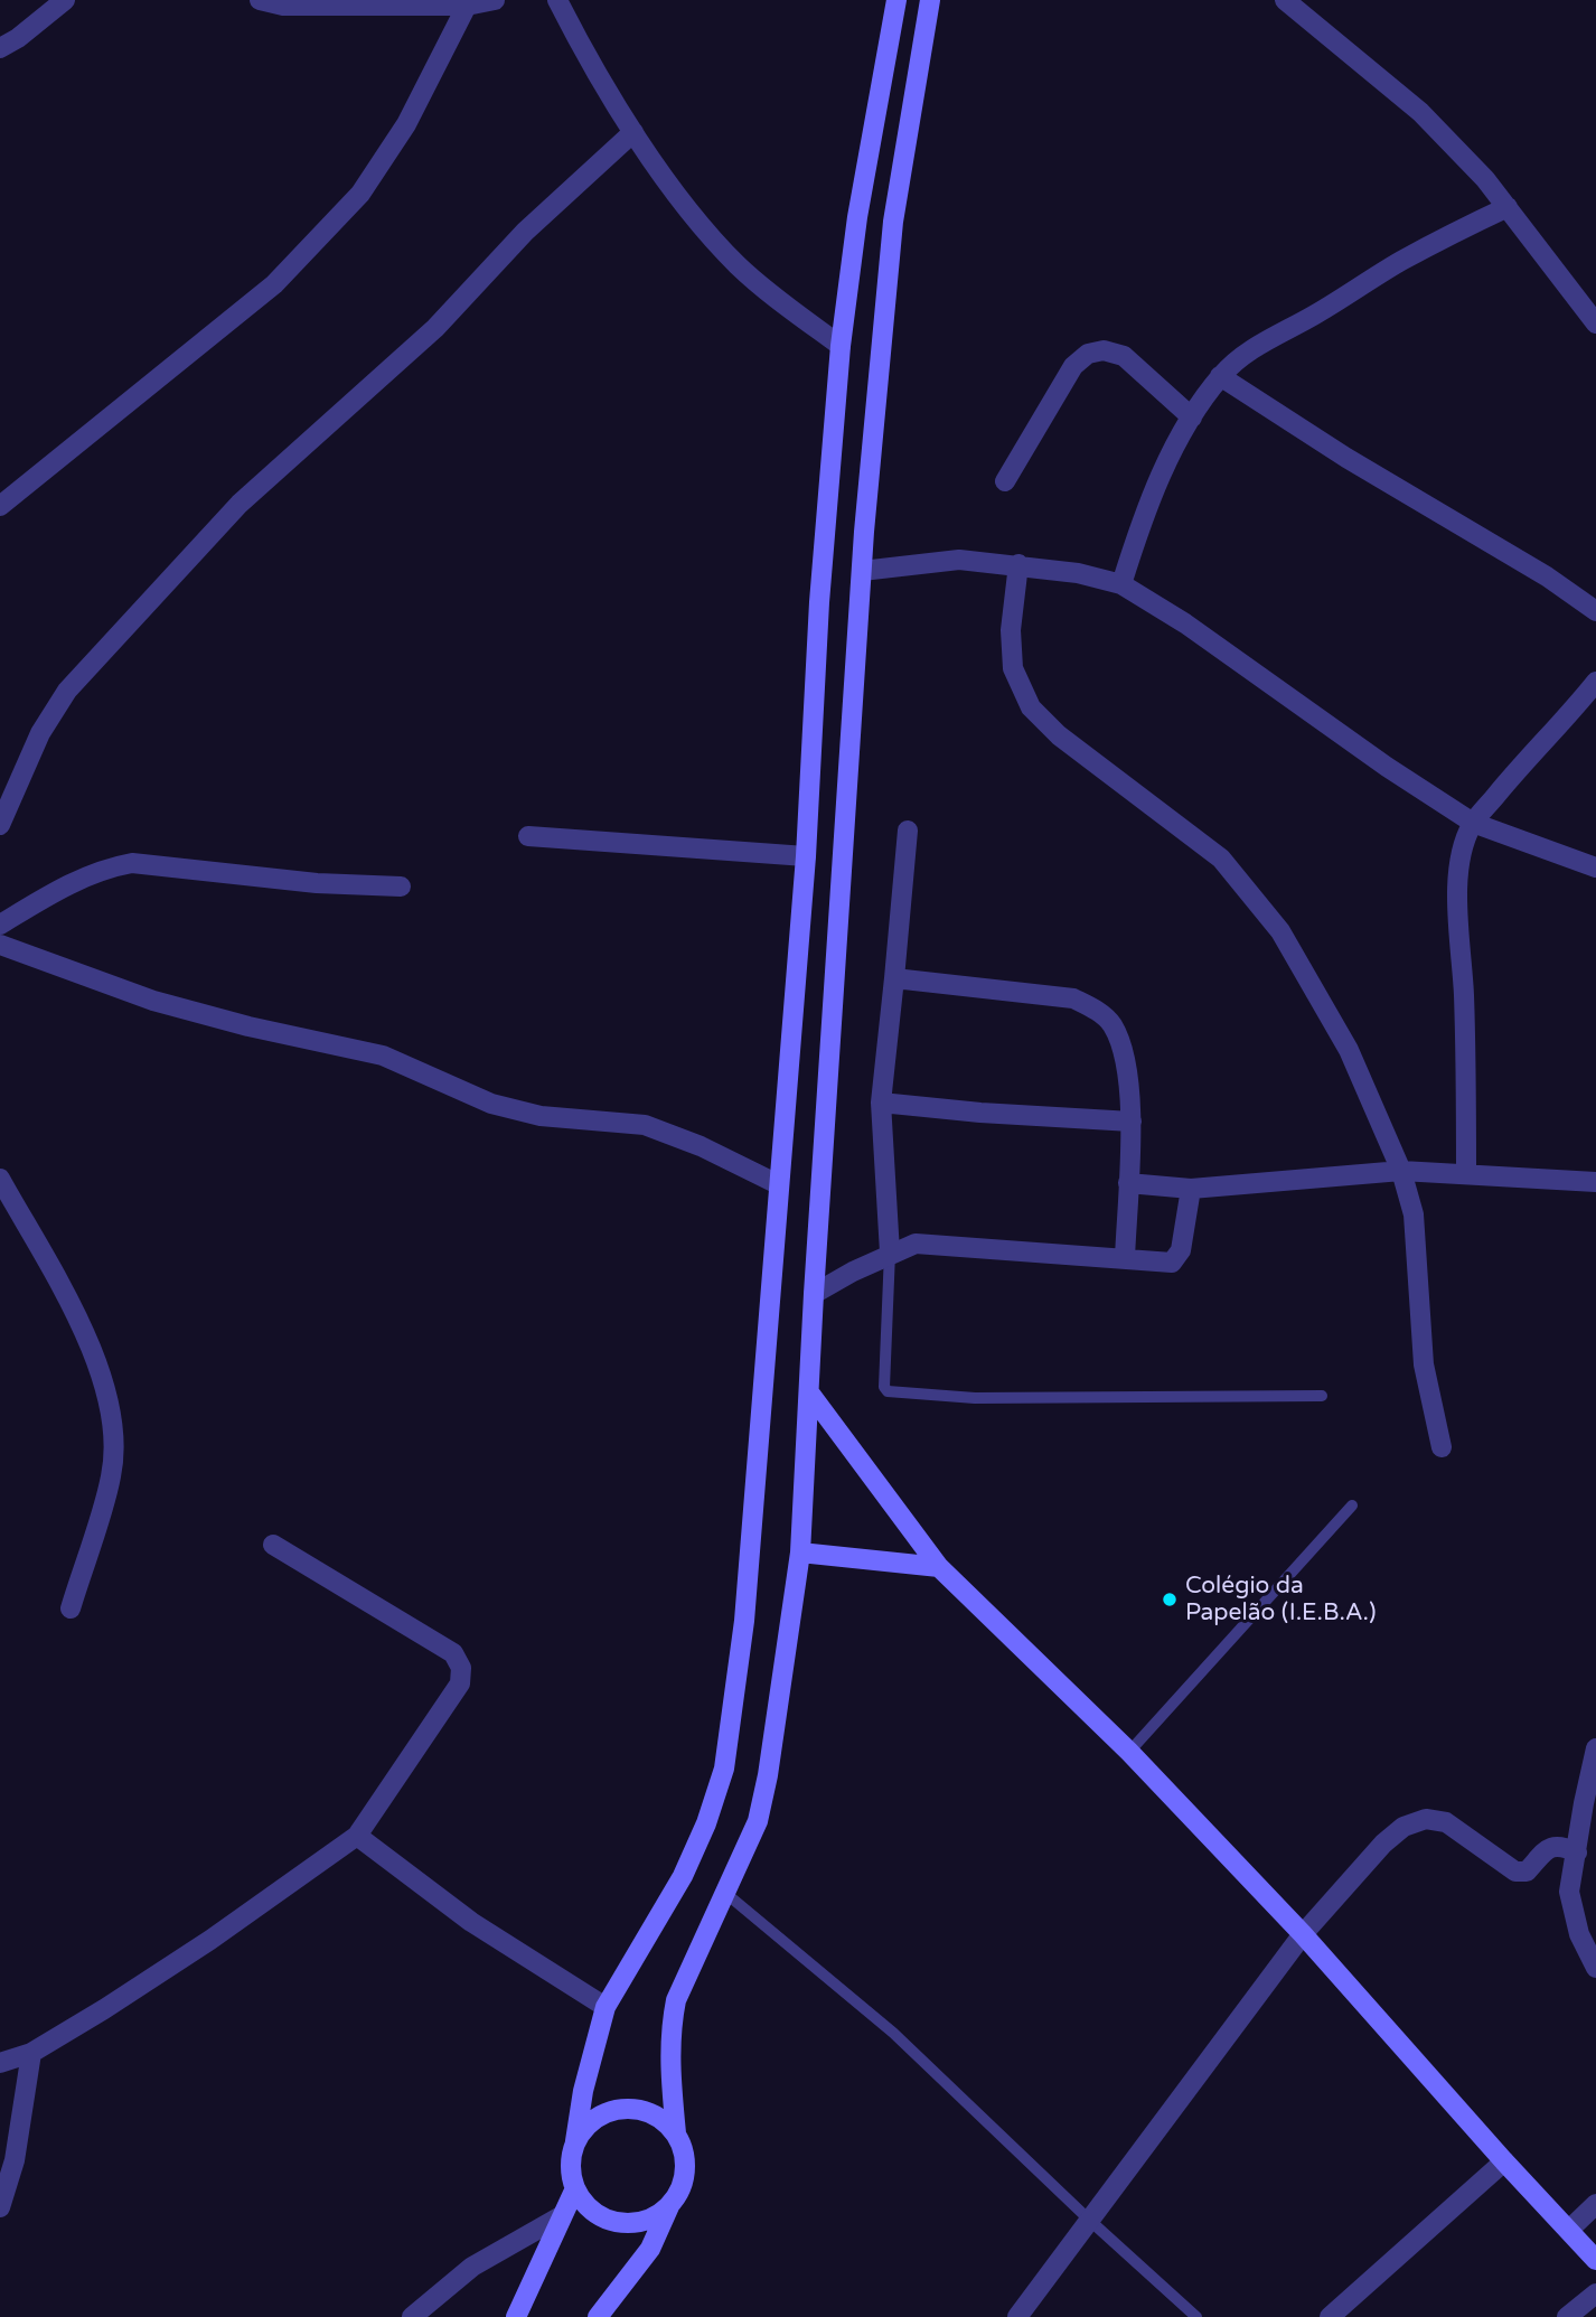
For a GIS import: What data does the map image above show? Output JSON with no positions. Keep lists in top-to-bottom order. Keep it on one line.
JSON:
{"places":["Colégio da Papelão (I.E.B.A.)"]}
